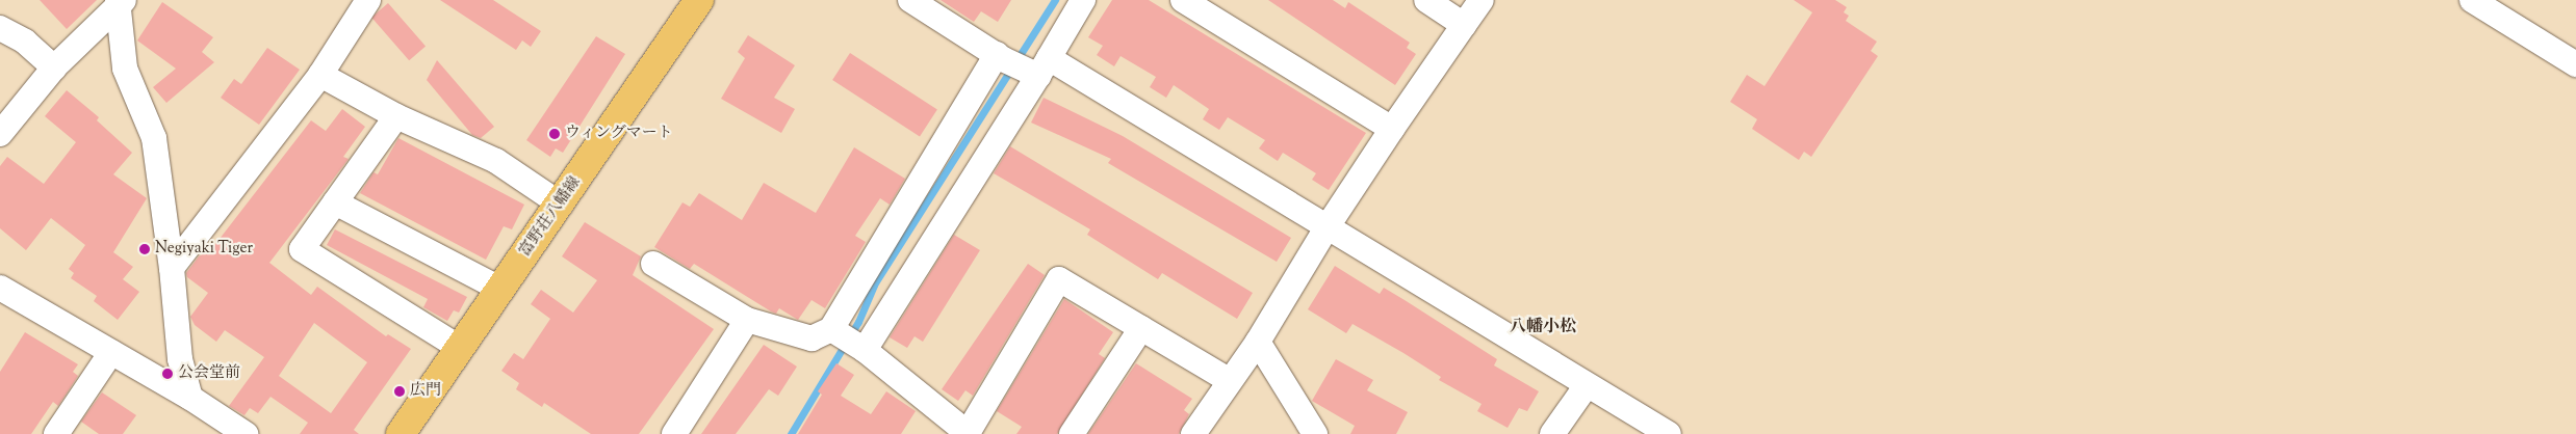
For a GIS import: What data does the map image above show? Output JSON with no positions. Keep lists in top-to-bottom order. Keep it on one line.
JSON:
{"streets":{"main road":["富野荘八幡線"]},"districts":["八幡小松"],"places":["ウィングマート","Negiyaki Tiger","公会堂前","広門"]}
